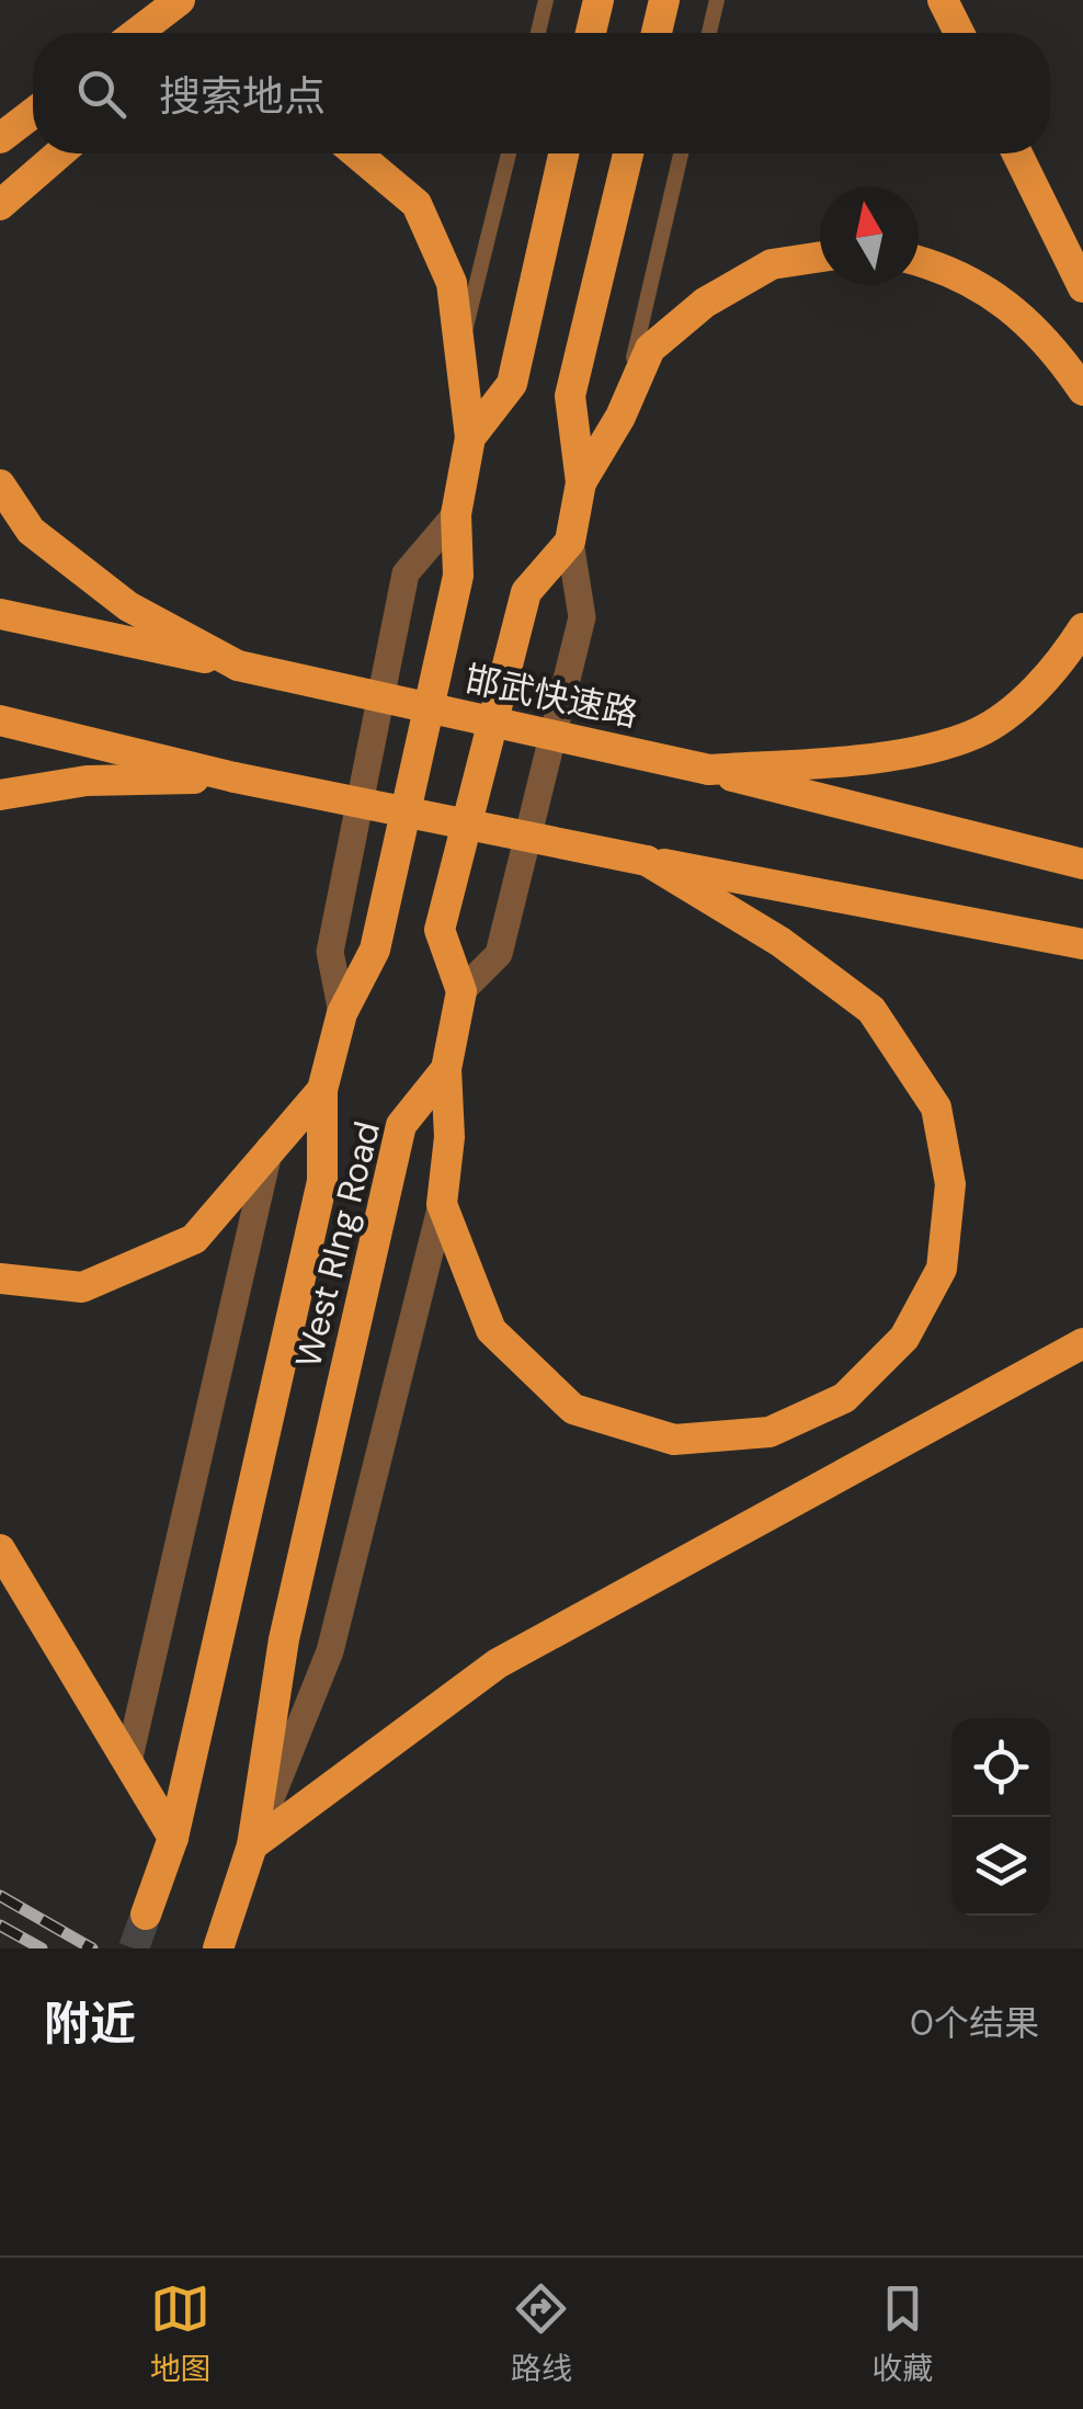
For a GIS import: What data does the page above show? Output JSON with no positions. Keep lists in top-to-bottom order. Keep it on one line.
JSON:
{"streets":{"highway":["邯武快速路","West RIng Road"]},"north":"top","page":{"search":"搜索地点","heading":["附近","0个结果"],"nav":["地图","路线","收藏"]}}
